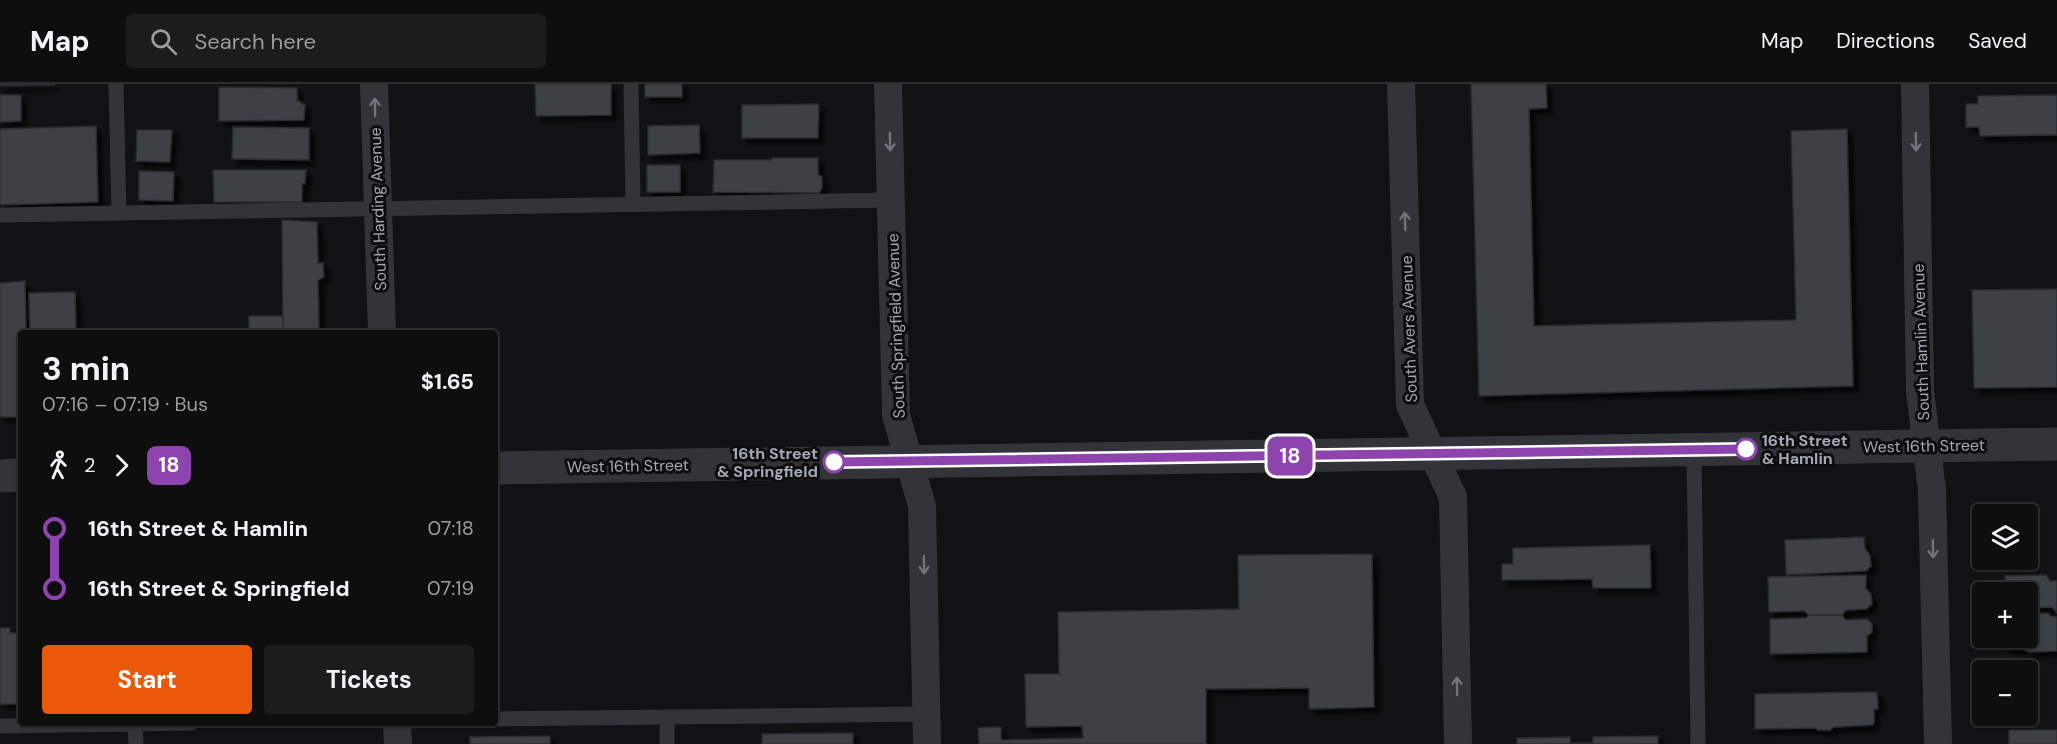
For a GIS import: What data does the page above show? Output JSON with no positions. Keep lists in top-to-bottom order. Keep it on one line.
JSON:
{"streets":{"street":["South Harding Avenue","South Springfield Avenue","South Avers Avenue","South Hamlin Avenue","West 16th Street"]},"crossings":[["South Springfield Avenue","West 16th Street"],["South Avers Avenue","West 16th Street"],["South Hamlin Avenue","West 16th Street"]],"one_way":["South Harding Avenue","South Springfield Avenue","South Avers Avenue","South Hamlin Avenue"],"places":["16th Street & Hamlin","16th Street & Springfield"],"lines":["bus line 18"],"page":{"header":"Map","search":"Search here","nav":["Map","Directions","Saved"],"on_map":"18","heading":["3 min","07:16 – 07:19 · Bus","$1.65"],"legs":["2","18"],"list":[{"name":"16th Street & Hamlin","value":"07:18"},{"name":"16th Street & Springfield","value":"07:19"}],"map_buttons":["+","−"],"buttons":["Start","Tickets"]}}
